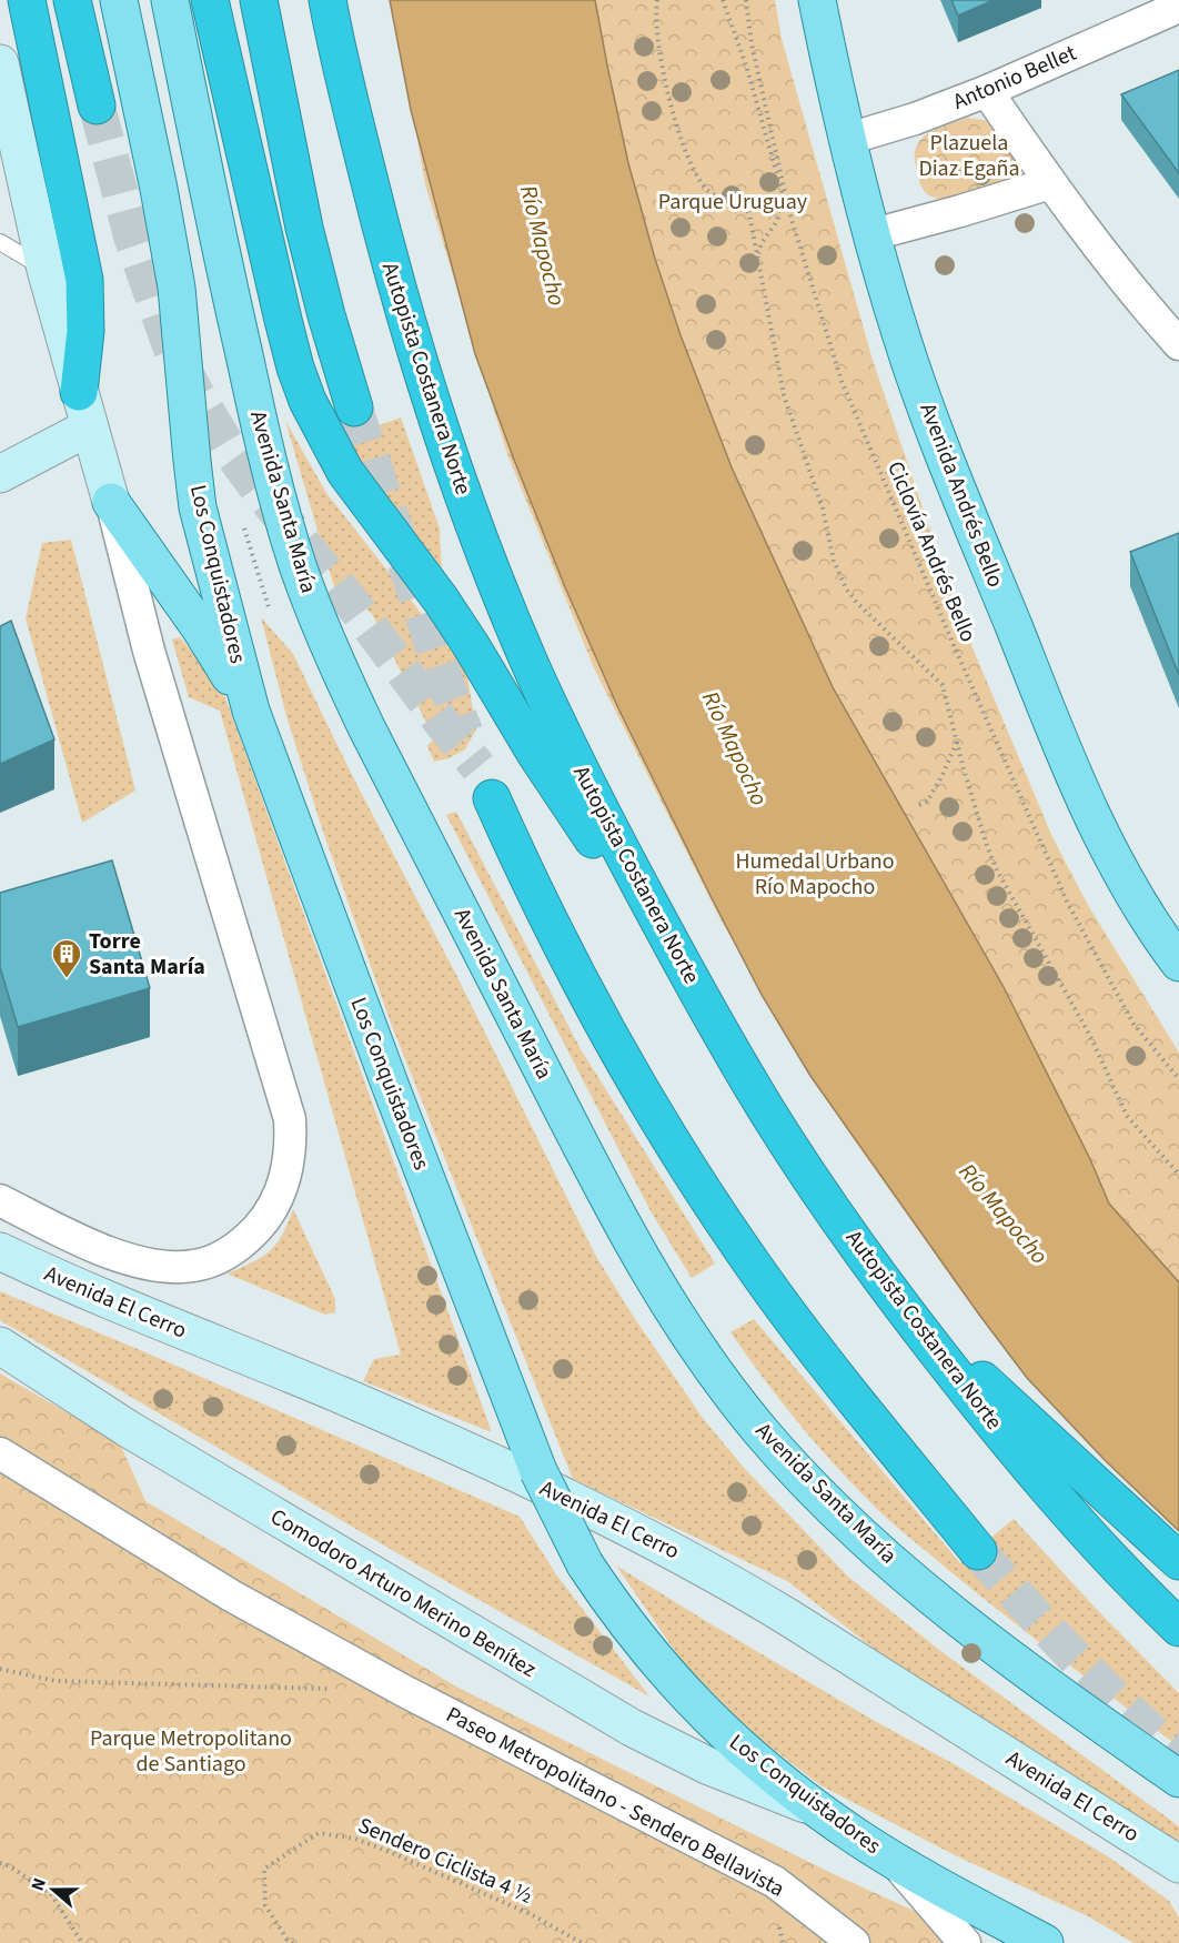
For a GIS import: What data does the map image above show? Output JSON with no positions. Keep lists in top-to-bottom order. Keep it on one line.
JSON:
{"streets":{"highway":["Autopista Costanera Norte"],"main road":["Avenida Andrés Bello","Avenida Santa María","Los Conquistadores"],"street":["Antonio Bellet","Avenida El Cerro","Comodoro Arturo Merino Benítez","Paseo Metropolitano - Sendero Bellavista"],"path":["Ciclovía Andrés Bello","Sendero Ciclista 4 ½"]},"crossings":[["Antonio Bellet","Avenida Andrés Bello"],["Los Conquistadores","Comodoro Arturo Merino Benítez"]],"water":["Río Mapocho"],"parks":["Plazuela Diaz Egaña","Parque Uruguay","Humedal Urbano Río Mapocho","Parque Metropolitano de Santiago"],"places":{"building":["Torre Santa María"]},"north":"left"}
